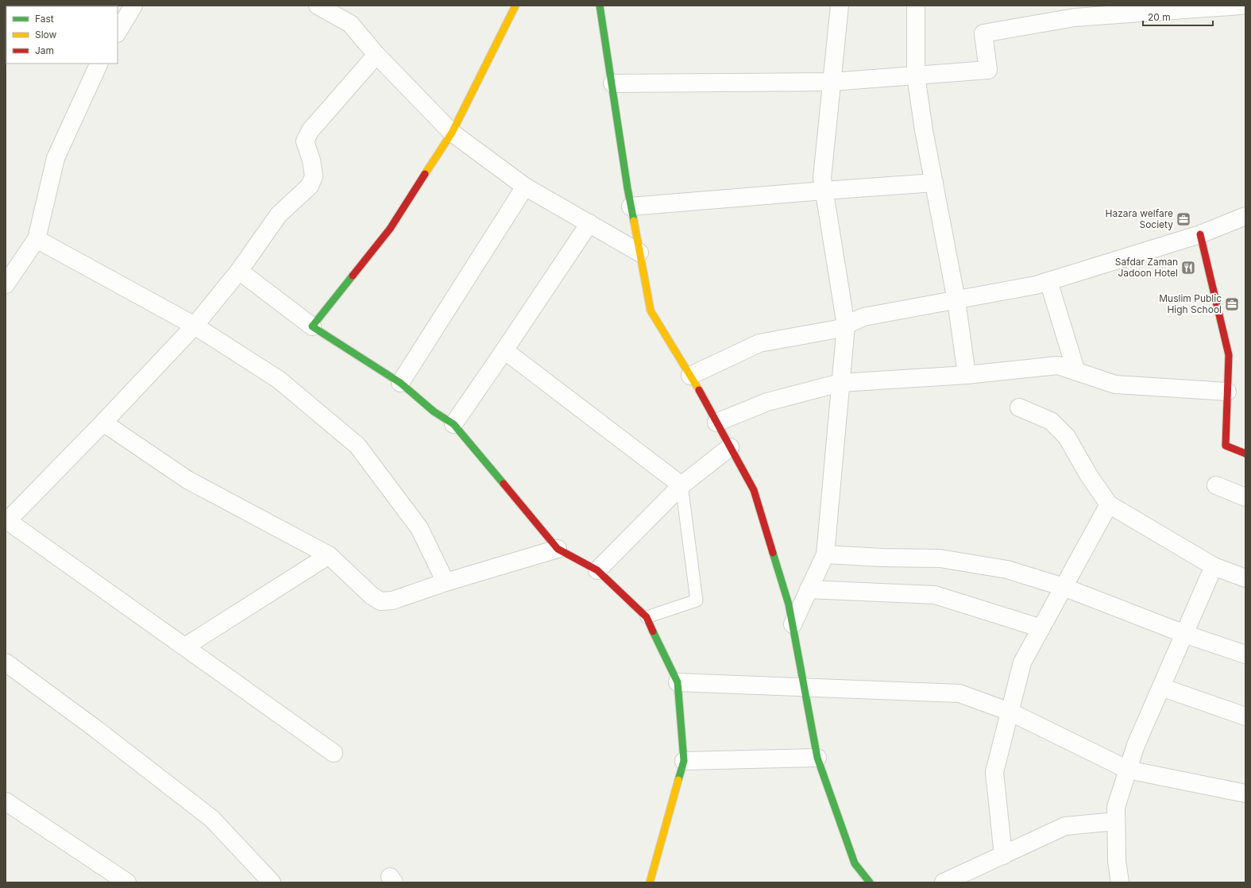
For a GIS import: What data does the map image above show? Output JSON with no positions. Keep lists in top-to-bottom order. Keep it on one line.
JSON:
{"places":{"office":["Hazara welfare Society","Muslim Public High School"],"restaurant":["Safdar Zaman Jadoon Hotel"]},"legend":["Fast","Slow","Jam"],"scale_bar":"20 m"}
